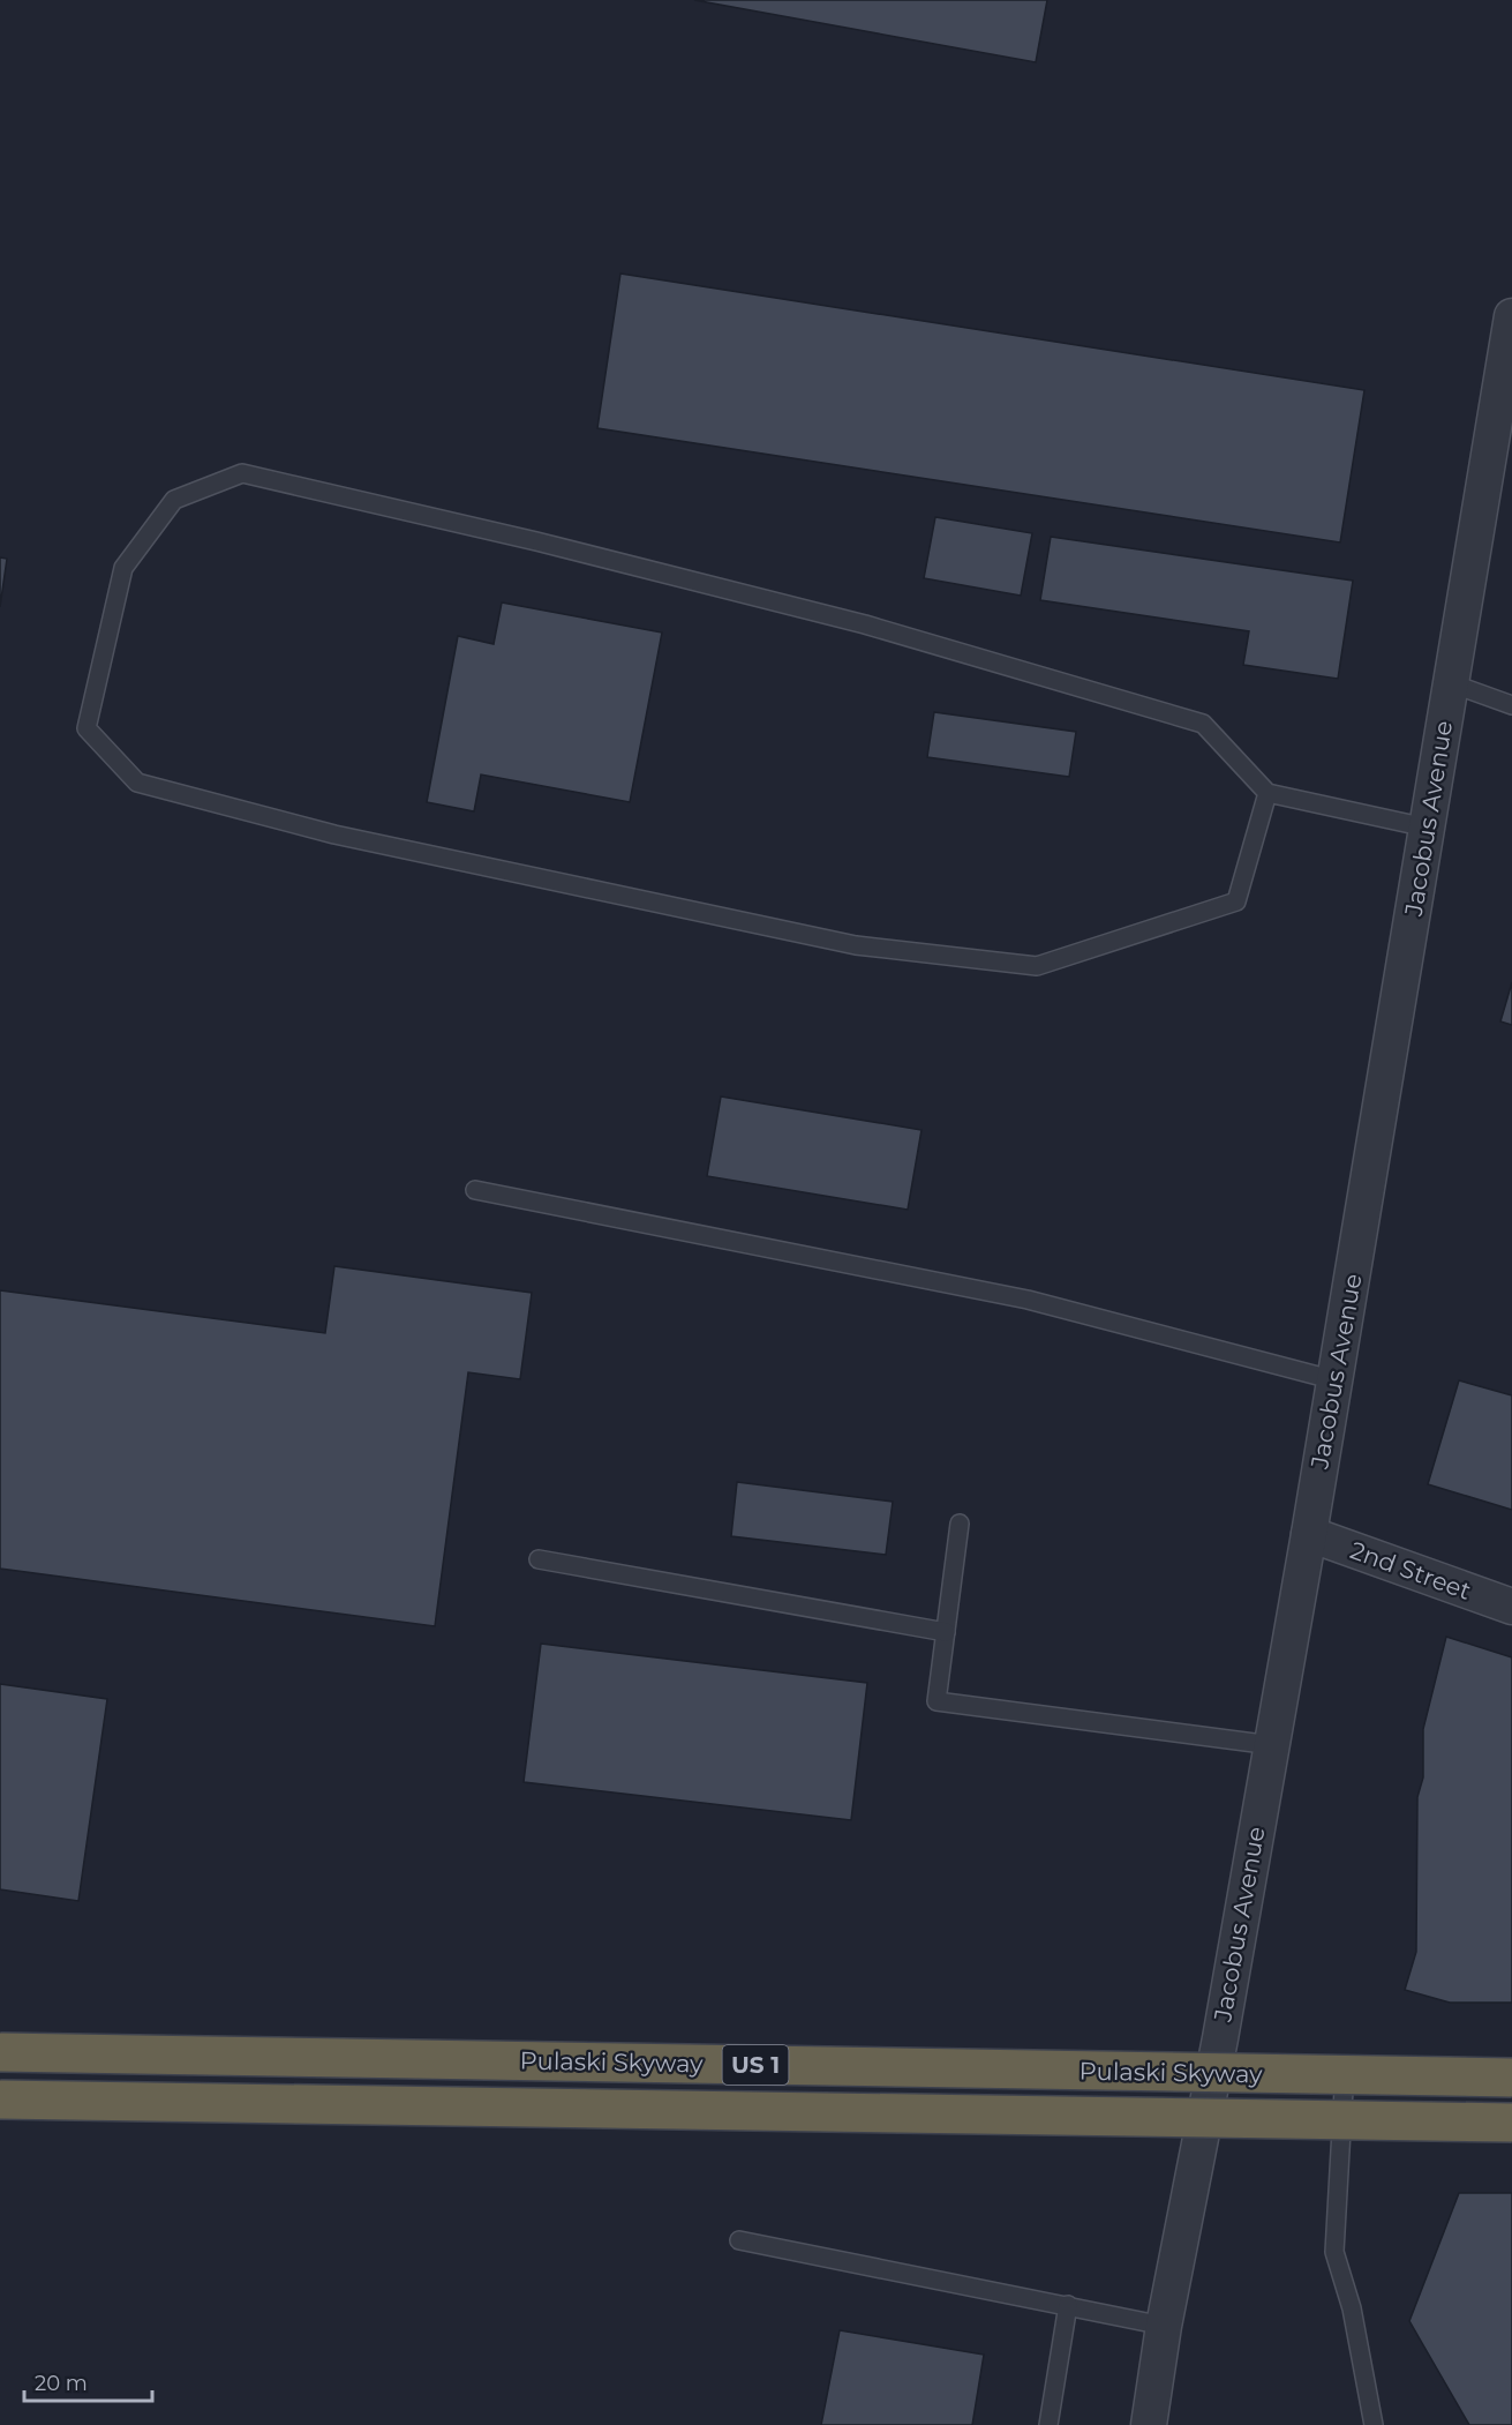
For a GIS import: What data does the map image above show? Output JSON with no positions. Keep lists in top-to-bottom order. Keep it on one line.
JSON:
{"streets":{"highway":["Pulaski Skyway","US 1"],"street":["Jacobus Avenue","2nd Street"]},"crossings":[["Jacobus Avenue","2nd Street"]],"scale_bar":"20 m"}
